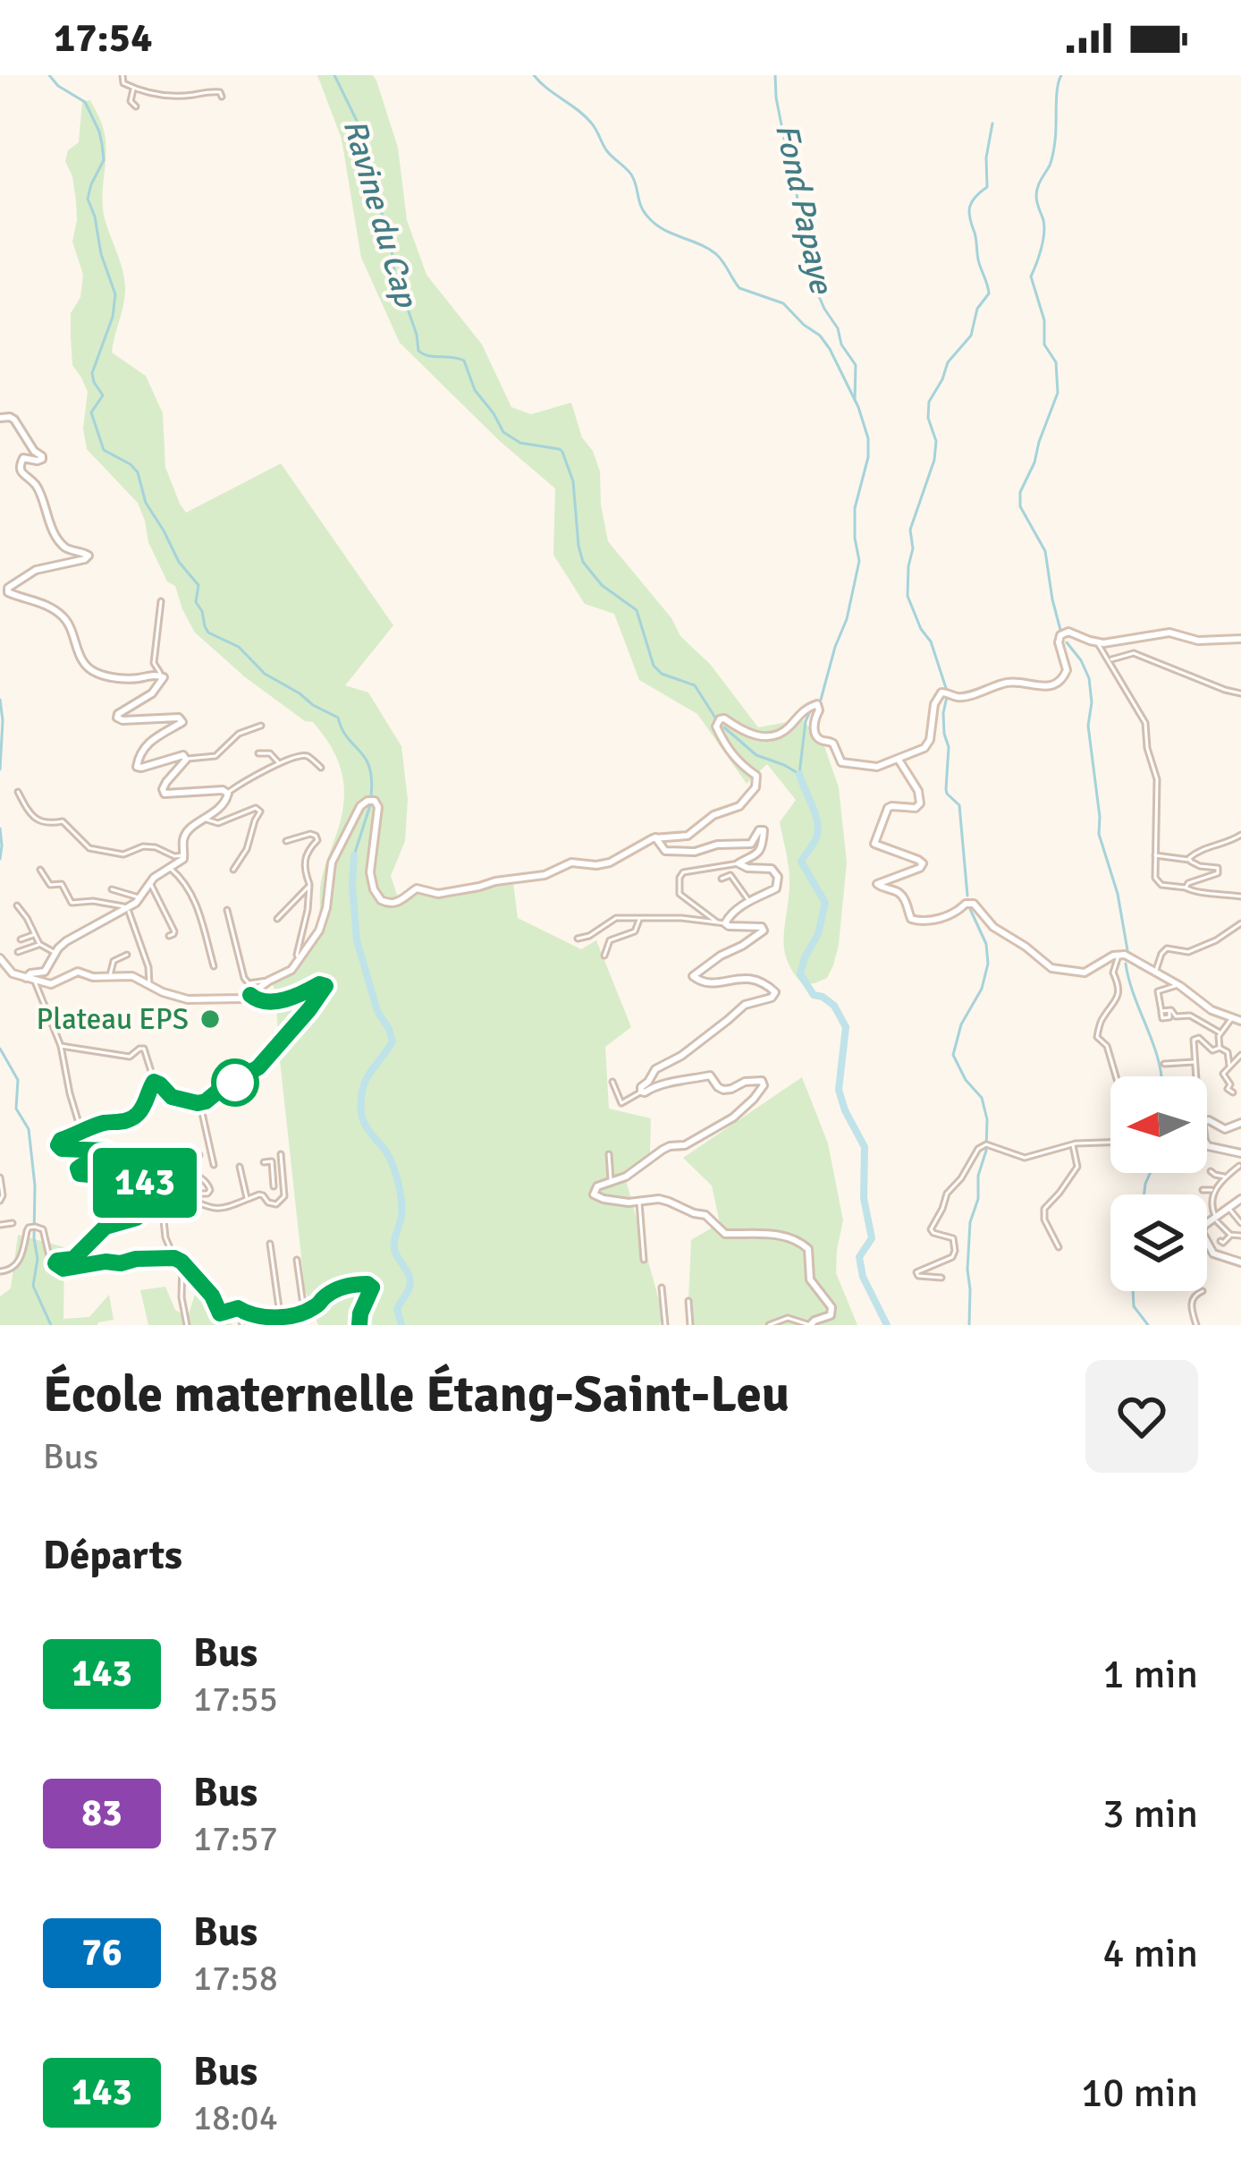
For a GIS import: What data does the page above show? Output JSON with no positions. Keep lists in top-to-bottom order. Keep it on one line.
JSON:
{"water":["Fond Papaye","Ravine du Cap"],"places":["Plateau EPS"],"lines":["bus line 143"],"north":"left","page":{"status":"17:54","on_map":"143","heading":[["École maternelle Étang-Saint-Leu","Bus"],"Départs"],"list":[{"mark":"143","name":"Bus","note":"17:55","value":"1 min"},{"mark":"83","name":"Bus","note":"17:57","value":"3 min"},{"mark":"76","name":"Bus","note":"17:58","value":"4 min"},{"mark":"143","name":"Bus","note":"18:04","value":"10 min"}]}}
